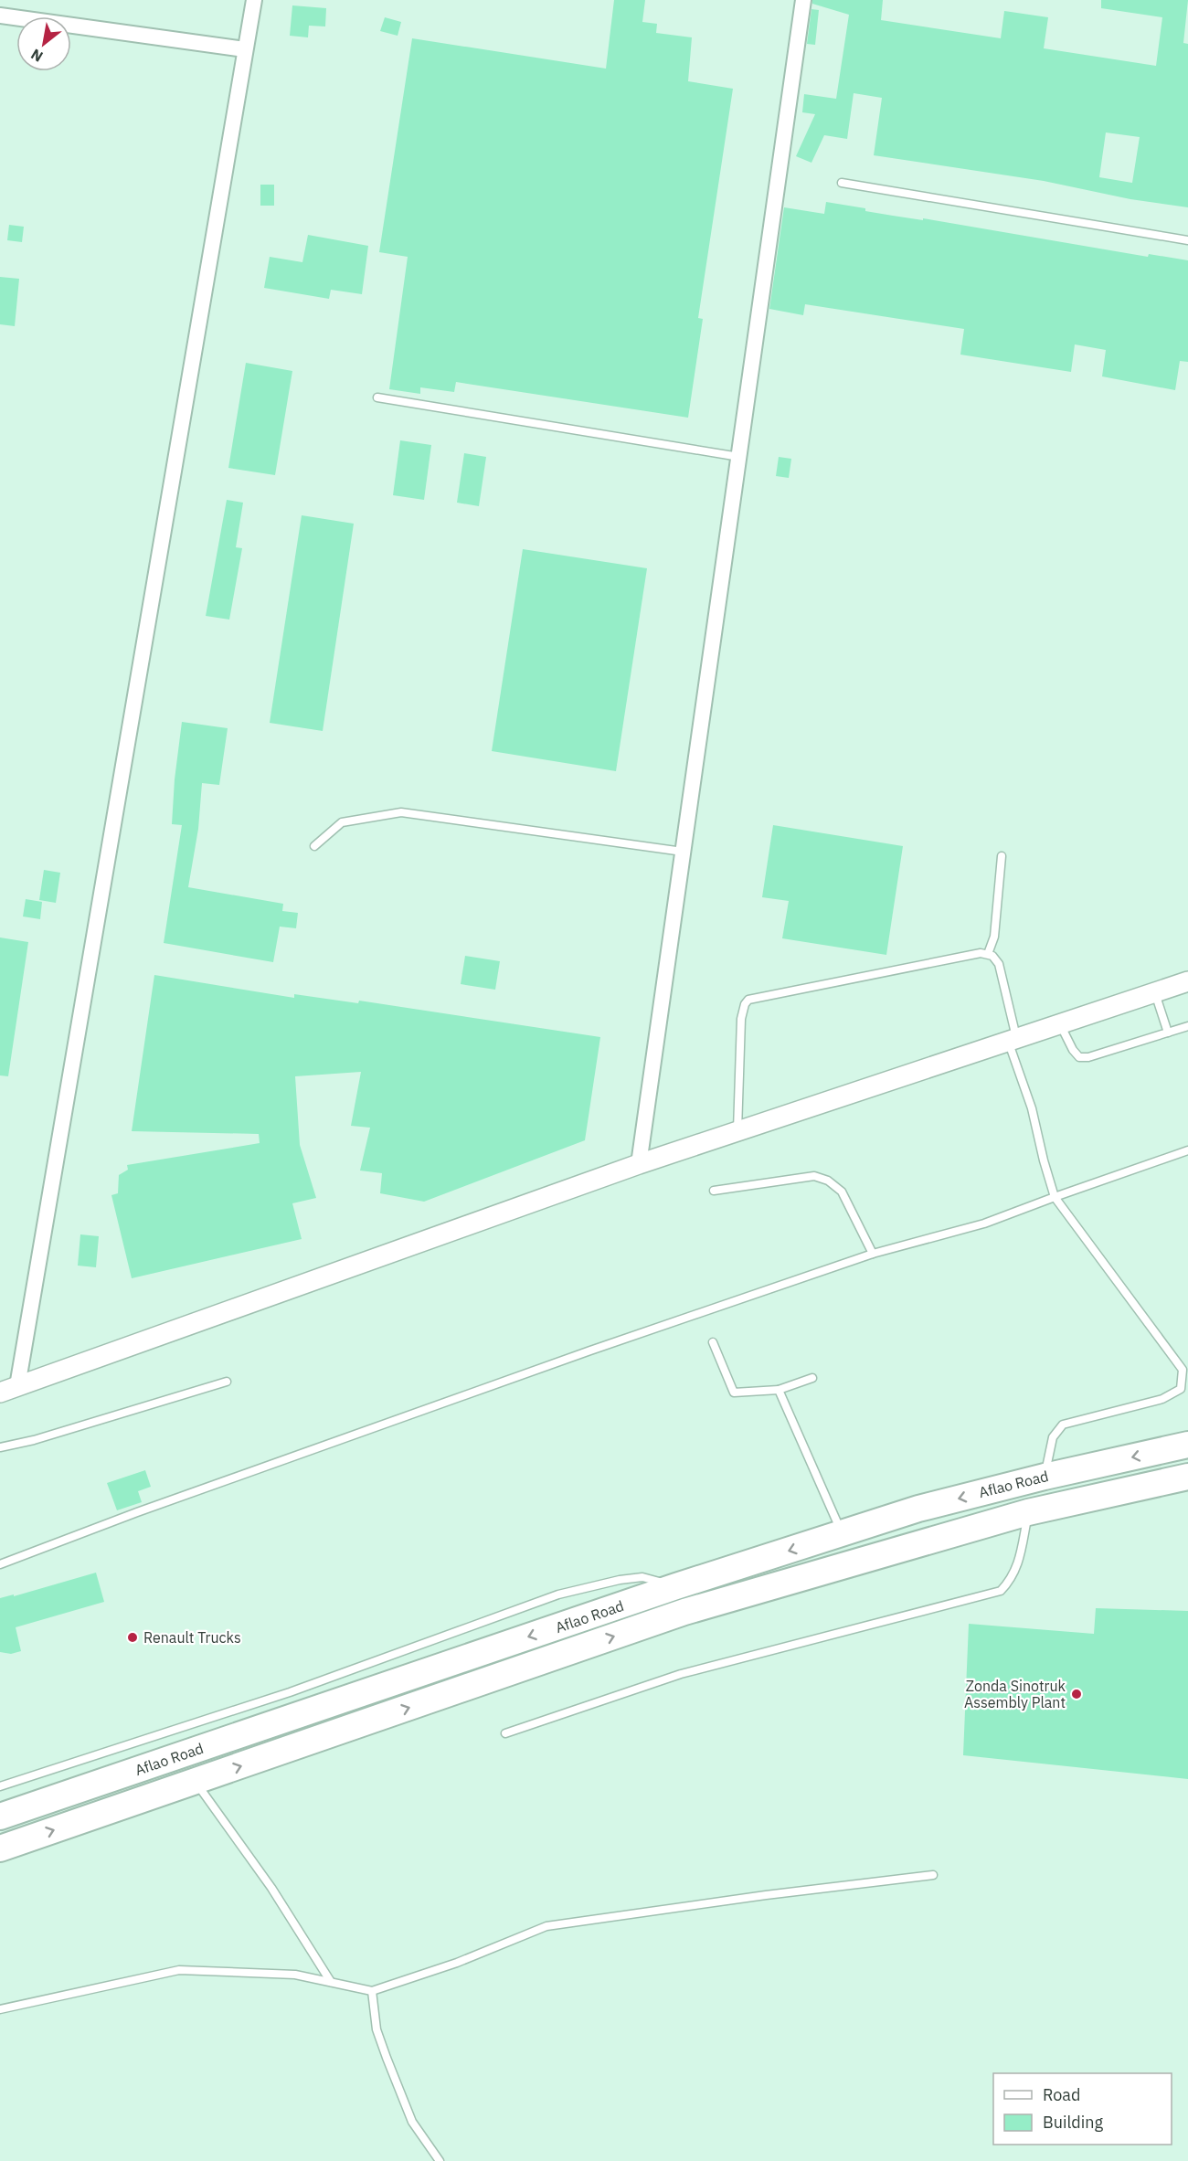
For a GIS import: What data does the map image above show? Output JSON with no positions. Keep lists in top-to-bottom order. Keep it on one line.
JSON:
{"streets":{"highway":["Aflao Road"]},"places":["Renault Trucks","Zonda Sinotruk Assembly Plant"],"legend":["Road","Building"],"north":"bottom left"}
